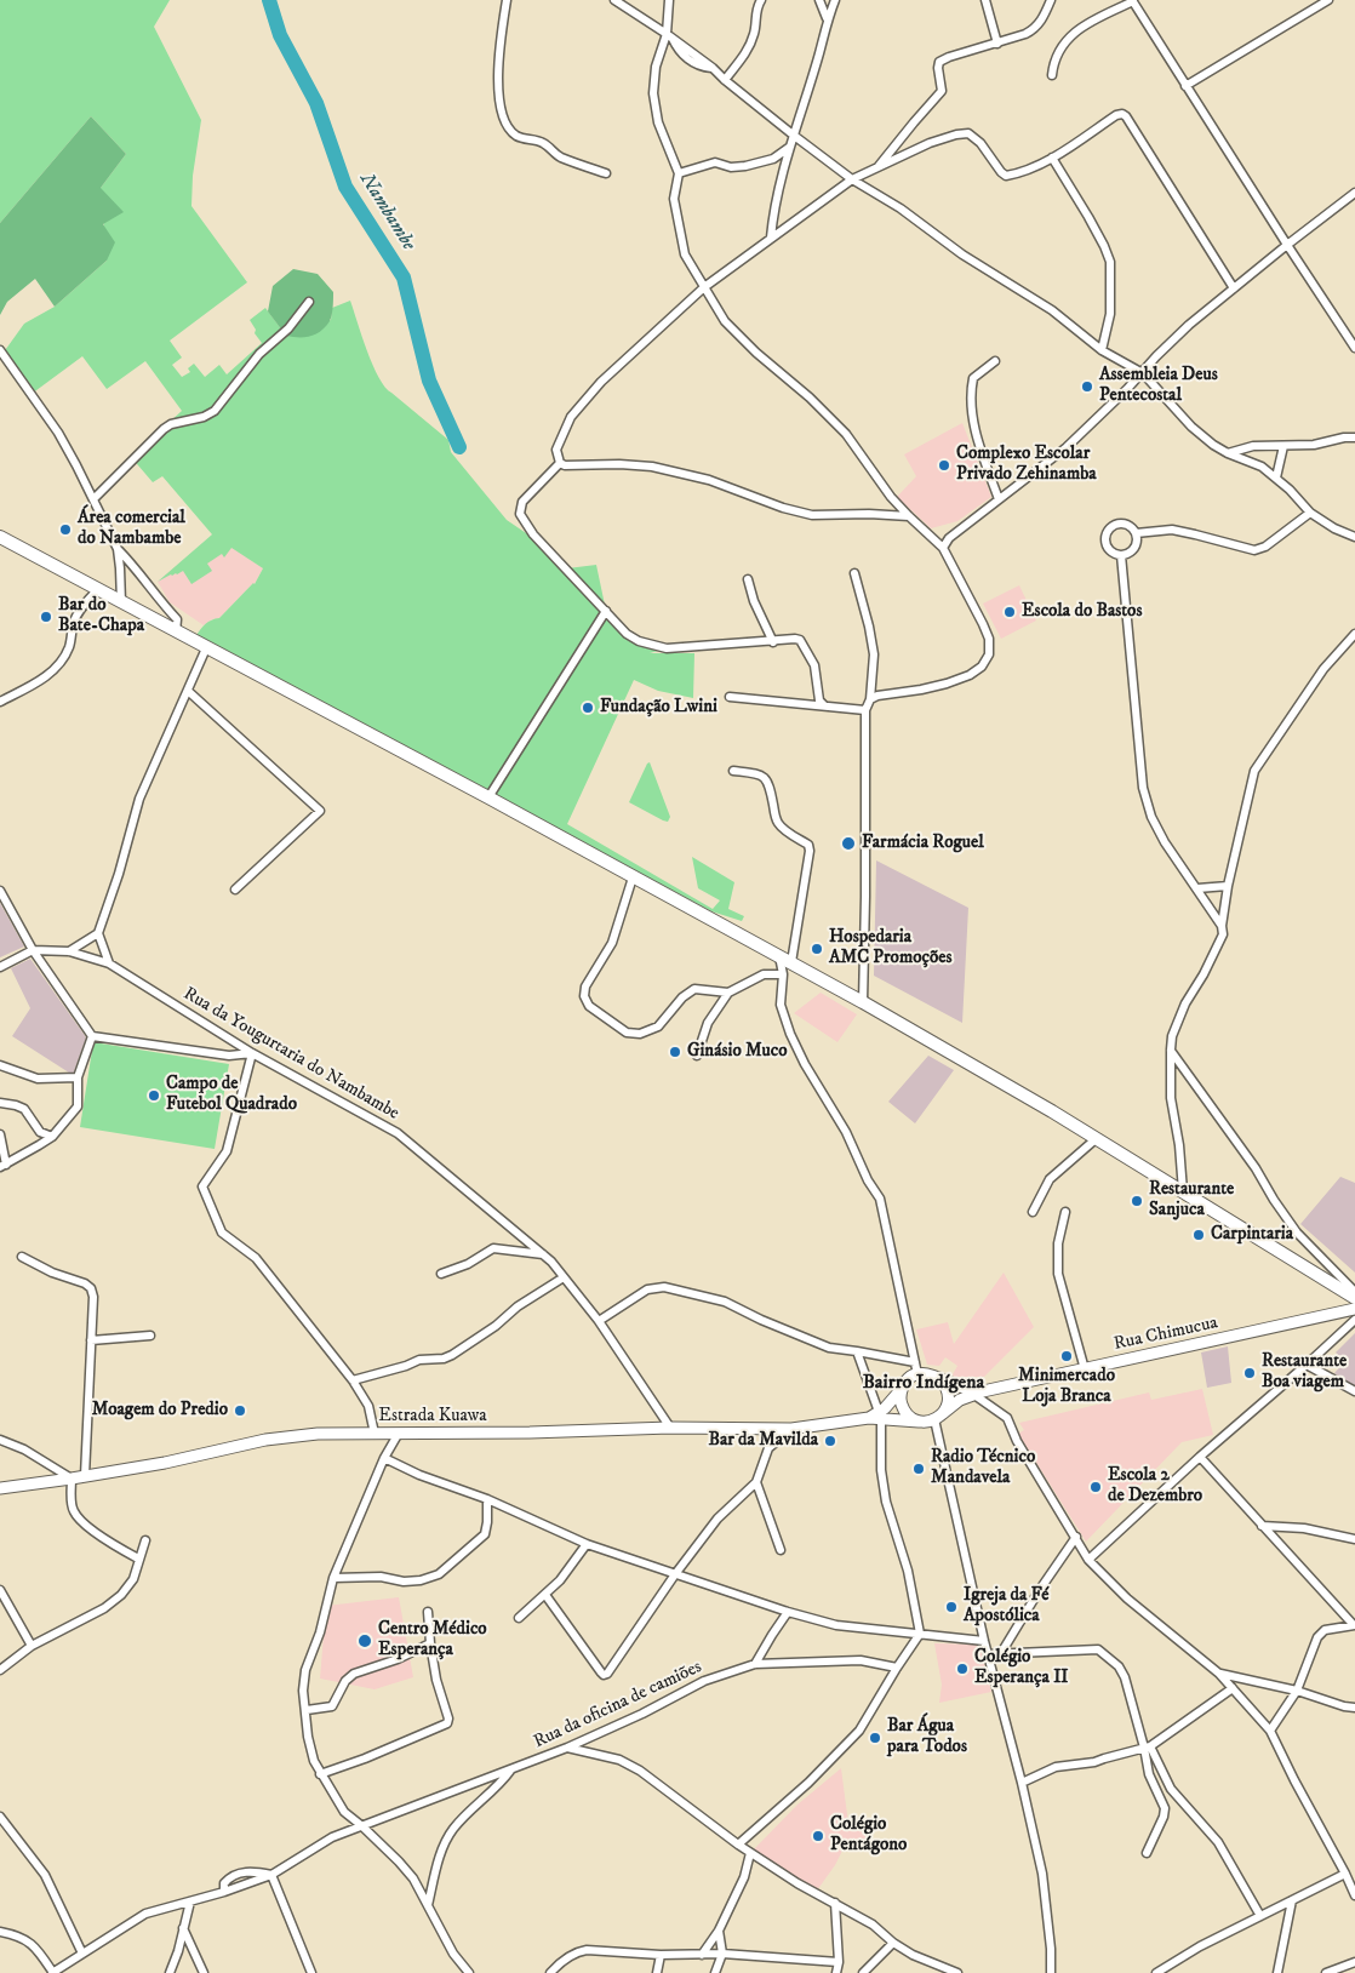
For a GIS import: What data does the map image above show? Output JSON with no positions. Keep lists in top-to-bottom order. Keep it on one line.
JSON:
{"streets":{"street":["Rua da Yougurtaria do Nambambe","Rua Chimucua","Estrada Kuawa","Rua da oficina de camiões"]},"crossings":[["Rua da Yougurtaria do Nambambe","Estrada Kuawa"],["Rua Chimucua","Estrada Kuawa"]],"districts":["Bairro Indígena"],"water":["Nambambe"],"places":["Assembleia Deus Pentecostal","Complexo Escolar Privado Zehinamba","Área comercial do Nambambe","Escola do Bastos","Bar do Bate-Chapa","Fundação Lwini","Farmácia Roguel","Hospedaria AMC Promoções","Ginásio Muco","Campo de Futebol Quadrado","Restaurante Sanjuca","Carpintaria","Minimercado Loja Branca","Restaurante Boa viagem","Moagem do Predio","Bar da Mavilda","Radio Técnico Mandavela","Escola 2 de Dezembro","Igreja da Fé Apostólica","Centro Médico Esperança","Colégio Esperança II","Bar Água para Todos","Colégio Pentágono"]}
